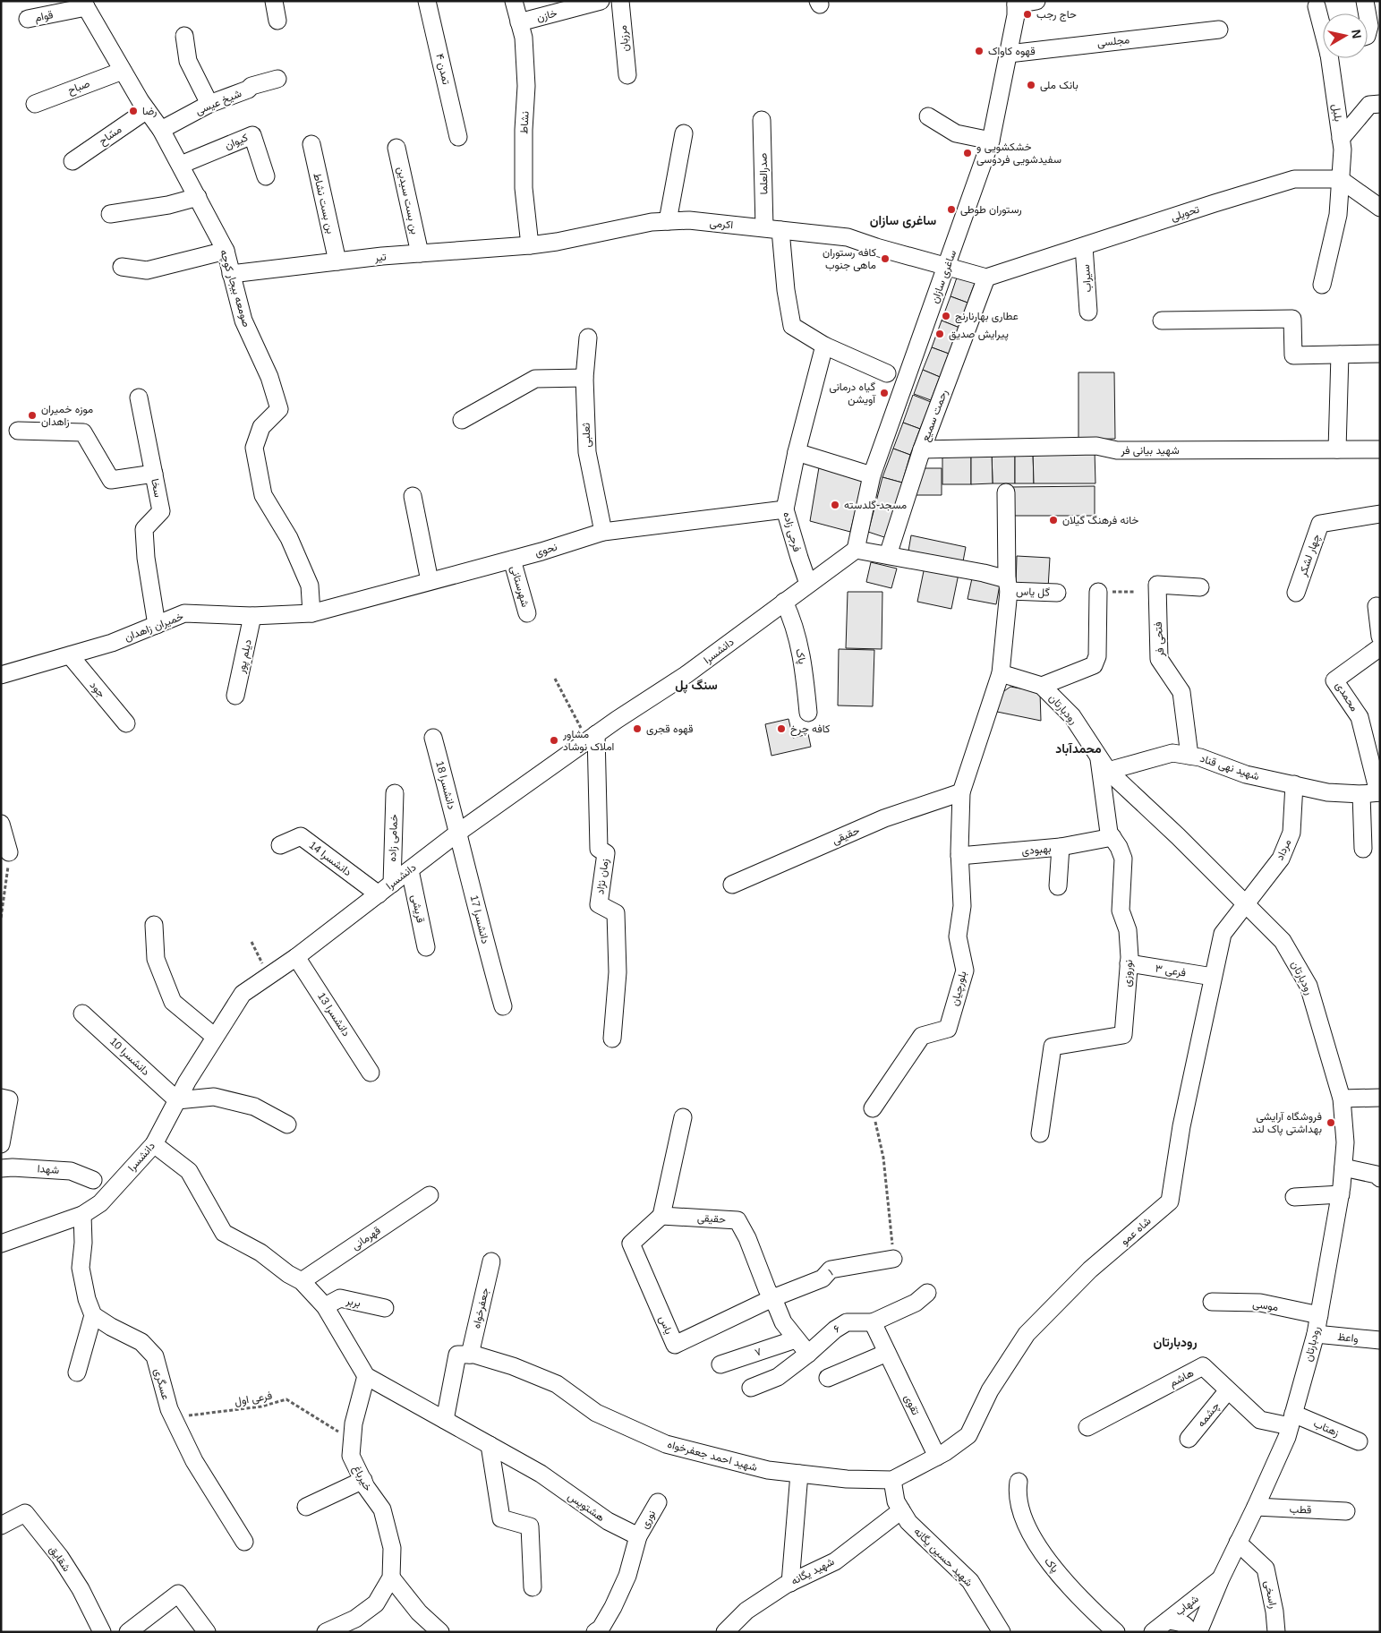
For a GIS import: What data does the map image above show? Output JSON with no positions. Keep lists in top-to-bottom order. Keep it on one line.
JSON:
{"streets":{"street":["خازن","قوام","مرزبان","مجلسی","تمدن ۴","صباح","شیخ عیسی","بلبل","نشاط","مسّاح","کیوان","صدرالعلما","بن بست سیدین","بن بست نشاط","تحویلی","اکرمی","تیر","ساغری سازان","سیراب","صومعه بیجار کوچه","رحمت سمیع","ثعلبی","شهید بیانی فر","سخا","فرجی زاده","نحوی","چهار لشکر","شهرستانی","گل یاس","خمیران زاهدان","فتحی فر","دانشسرا","دیلم پور","پاک","جود","محمدی","رودبارتان","شهید نهی قناد","دانشسرا 18","حقیقی","خمامی زاده","بهبودی","مرداد","دانشسرا 14","زمان نژاد","قریشی","دانشسرا 17","فرعی ۳","نوروزی","بلورچیان","دانشسرا 13","دانشسرا 10","شهدا","شاه عمو","قهرمانی","۱","بربر","موسی","جعفرخواه","یاس","۶","واعظ","۷","هاشم","عسگری","تقوی","چشمه","زهتاب","شهید احمد جعفرخواه","خیرباغ","هشتویس","قطب","نوری","شهید حسین یگانه","شقایق","شهید یگانه","راسخی","شهاب"],"path":["فرعی اول"]},"crossings":[["خازن","نشاط"],["قوام","صومعه بیجار کوچه"],["مجلسی","ساغری سازان"],["صباح","صومعه بیجار کوچه"],["شیخ عیسی","صومعه بیجار کوچه"],["بلبل","تحویلی"],["نشاط","اکرمی"],["نشاط","تیر"],["مسّاح","صومعه بیجار کوچه"],["کیوان","صومعه بیجار کوچه"],["صدرالعلما","اکرمی"],["بن بست سیدین","تیر"],["بن بست نشاط","تیر"],["تحویلی","اکرمی"],["تحویلی","سیراب"],["تحویلی","رحمت سمیع"],["اکرمی","تیر"],["اکرمی","ساغری سازان"],["اکرمی","رحمت سمیع"],["تیر","صومعه بیجار کوچه"],["ساغری سازان","دانشسرا"],["صومعه بیجار کوچه","نحوی"],["صومعه بیجار کوچه","خمیران زاهدان"],["رحمت سمیع","شهید بیانی فر"],["ثعلبی","نحوی"],["سخا","خمیران زاهدان"],["فرجی زاده","نحوی"],["فرجی زاده","دانشسرا"],["نحوی","شهرستانی"],["نحوی","خمیران زاهدان"],["خمیران زاهدان","دیلم پور"],["خمیران زاهدان","جود"],["فتحی فر","شهید نهی قناد"],["دانشسرا","پاک"],["دانشسرا","دانشسرا 18"],["دانشسرا","خمامی زاده"],["دانشسرا","دانشسرا 14"],["دانشسرا","زمان نژاد"],["دانشسرا","قریشی"],["دانشسرا","دانشسرا 17"],["دانشسرا","دانشسرا 13"],["دانشسرا","دانشسرا 10"],["محمدی","شهید نهی قناد"],["رودبارتان","شهید نهی قناد"],["رودبارتان","مرداد"],["رودبارتان","نوروزی"],["رودبارتان","بلورچیان"],["رودبارتان","شاه عمو"],["رودبارتان","موسی"],["رودبارتان","واعظ"],["رودبارتان","هاشم"],["رودبارتان","زهتاب"],["رودبارتان","قطب"],["رودبارتان","راسخی"],["رودبارتان","شهاب"],["شهید نهی قناد","مرداد"],["شهید نهی قناد","نوروزی"],["دانشسرا 18","دانشسرا 17"],["حقیقی","بلورچیان"],["حقیقی","۱"],["حقیقی","یاس"],["حقیقی","۶"],["حقیقی","۷"],["خمامی زاده","دانشسرا 14"],["بهبودی","نوروزی"],["بهبودی","بلورچیان"],["مرداد","شاه عمو"],["فرعی ۳","نوروزی"],["فرعی ۳","شاه عمو"],["شاه عمو","تقوی"],["شاه عمو","شهید احمد جعفرخواه"],["شاه عمو","شهید حسین یگانه"],["۱","یاس"],["جعفرخواه","شهید احمد جعفرخواه"],["۶","تقوی"],["هاشم","چشمه"],["هاشم","زهتاب"],["عسگری","فرعی اول"],["فرعی اول","خیرباغ"],["شهید احمد جعفرخواه","شهید حسین یگانه"],["خیرباغ","هشتویس"],["هشتویس","نوری"],["شهید حسین یگانه","شهید یگانه"]],"districts":["ساغری سازان","سنگ پل","محمدآباد","رودبارتان"],"places":["حاج رجب","قهوه کاواک","بانک ملی","رضا","خشکشویی و سفیدشویی فردوسی","رستوران طوطی","کافه رستوران ماهی جنوب","عطاری بهارنارنج","پیرایش صدیق","گیاه درمانی آویشن","موزه خمیران زاهدان","مسجد گلدسته","خانه فرهنگ گیلان","قهوه قجری","کافه چرخ","مشاور املاک نوشاد","فروشگاه آرایشی بهداشتی پاک لند"],"north":"right"}
